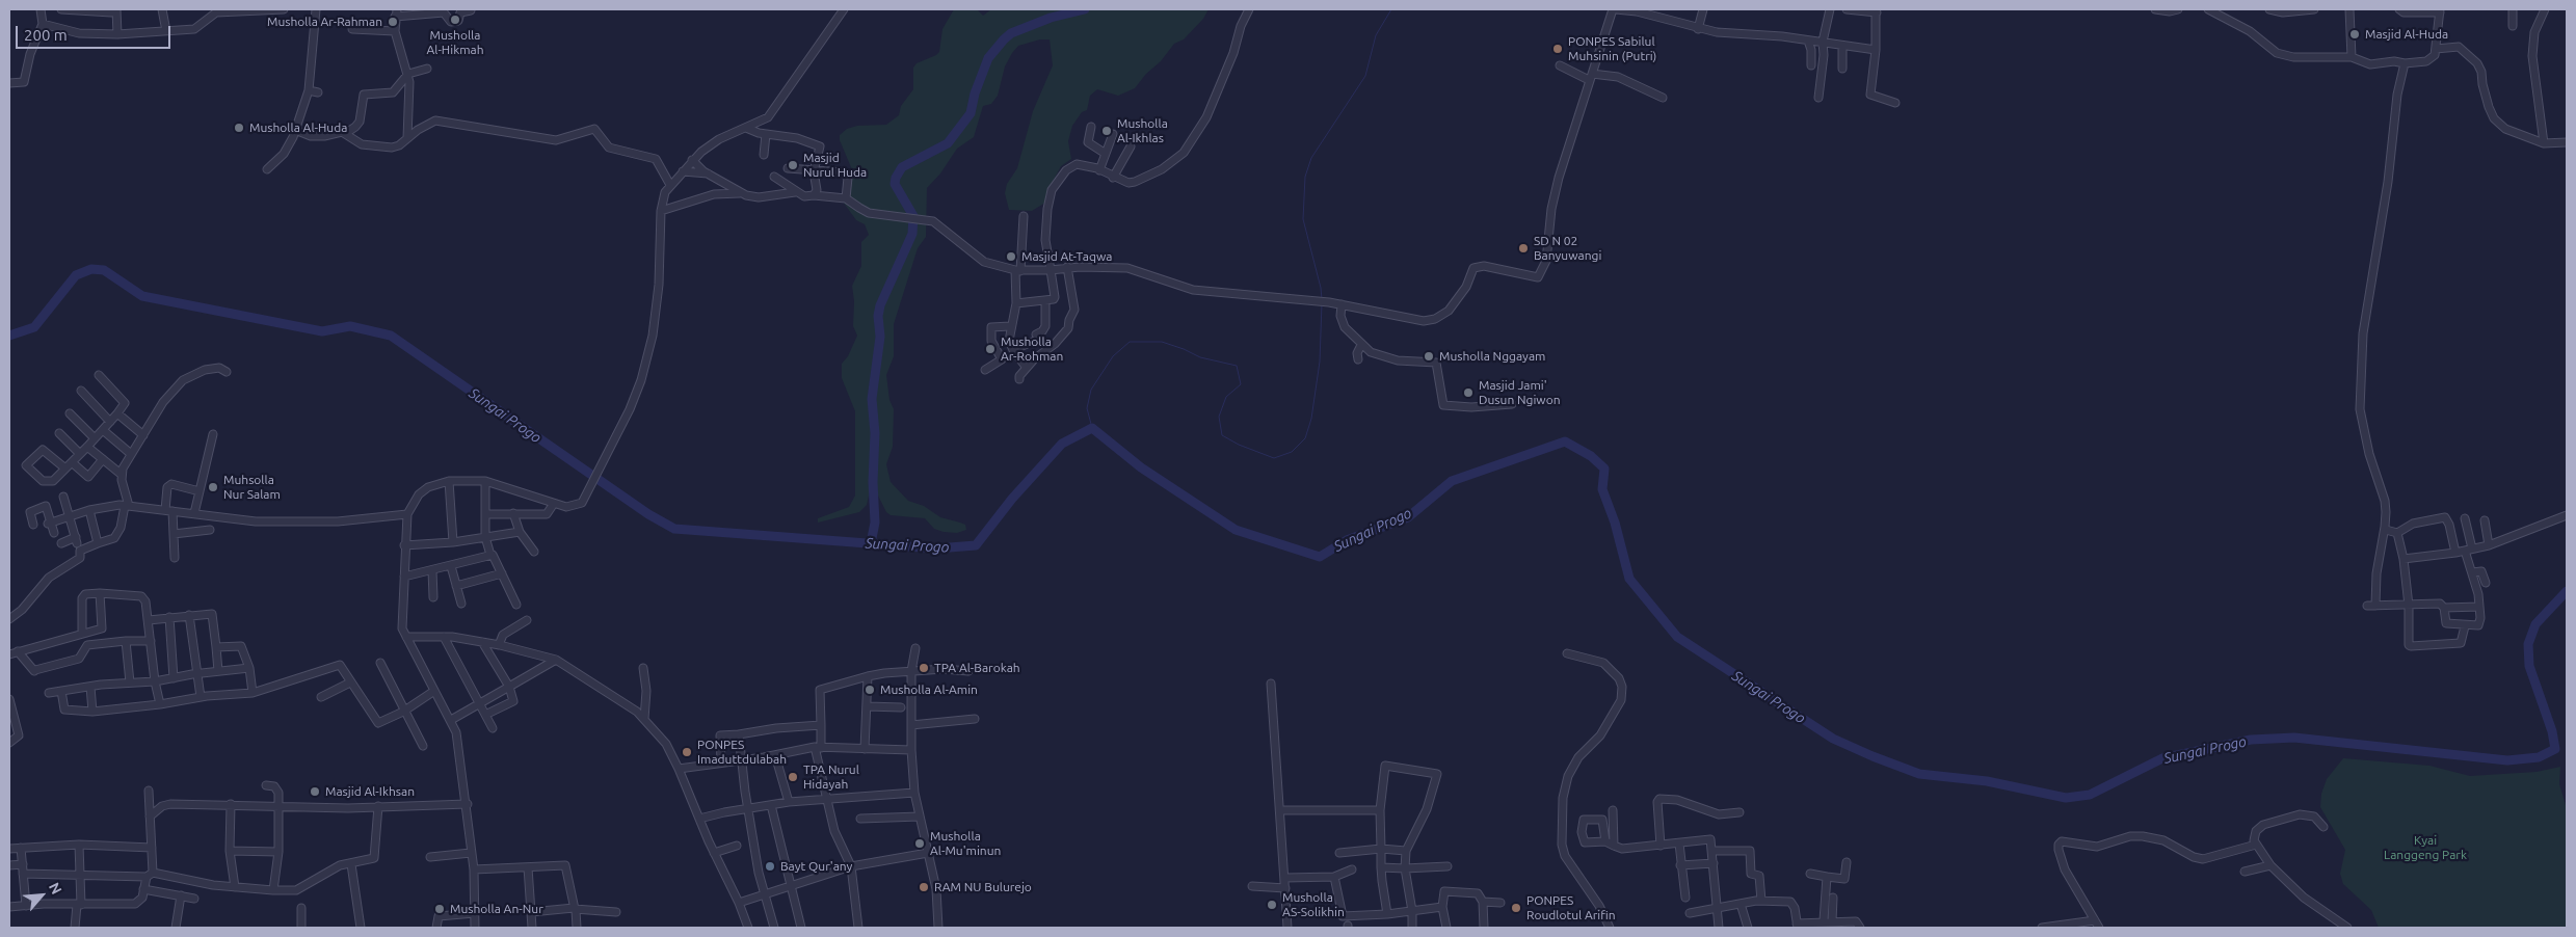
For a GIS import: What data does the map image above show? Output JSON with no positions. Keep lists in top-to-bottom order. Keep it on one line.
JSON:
{"water":["Sungai Progo"],"parks":["Kyai Langgeng Park"],"places":["Musholla Al-Hikmah","Musholla Ar-Rahman","Masjid Al-Huda","PONPES Sabilul Muhsinin (Putri)","Musholla Al-Huda","Musholla Al-Ikhlas","Masjid Nurul Huda","SD N 02 Banyuwangi","Masjid At-Taqwa","Musholla Ar-Rohman","Musholla Nggayam","Masjid Jami' Dusun Ngiwon","Muhsolla Nur Salam","TPA Al-Barokah","Musholla Al-Amin","PONPES Imaduttdulabah","TPA Nurul Hidayah","Masjid Al-Ikhsan","Musholla Al-Mu'minun","Bayt Qur'any","RAM NU Bulurejo","Musholla AS-Solikhin","PONPES Roudlotul Arifin","Musholla An-Nur"],"scale_bar":"200 m","north":"top right"}
